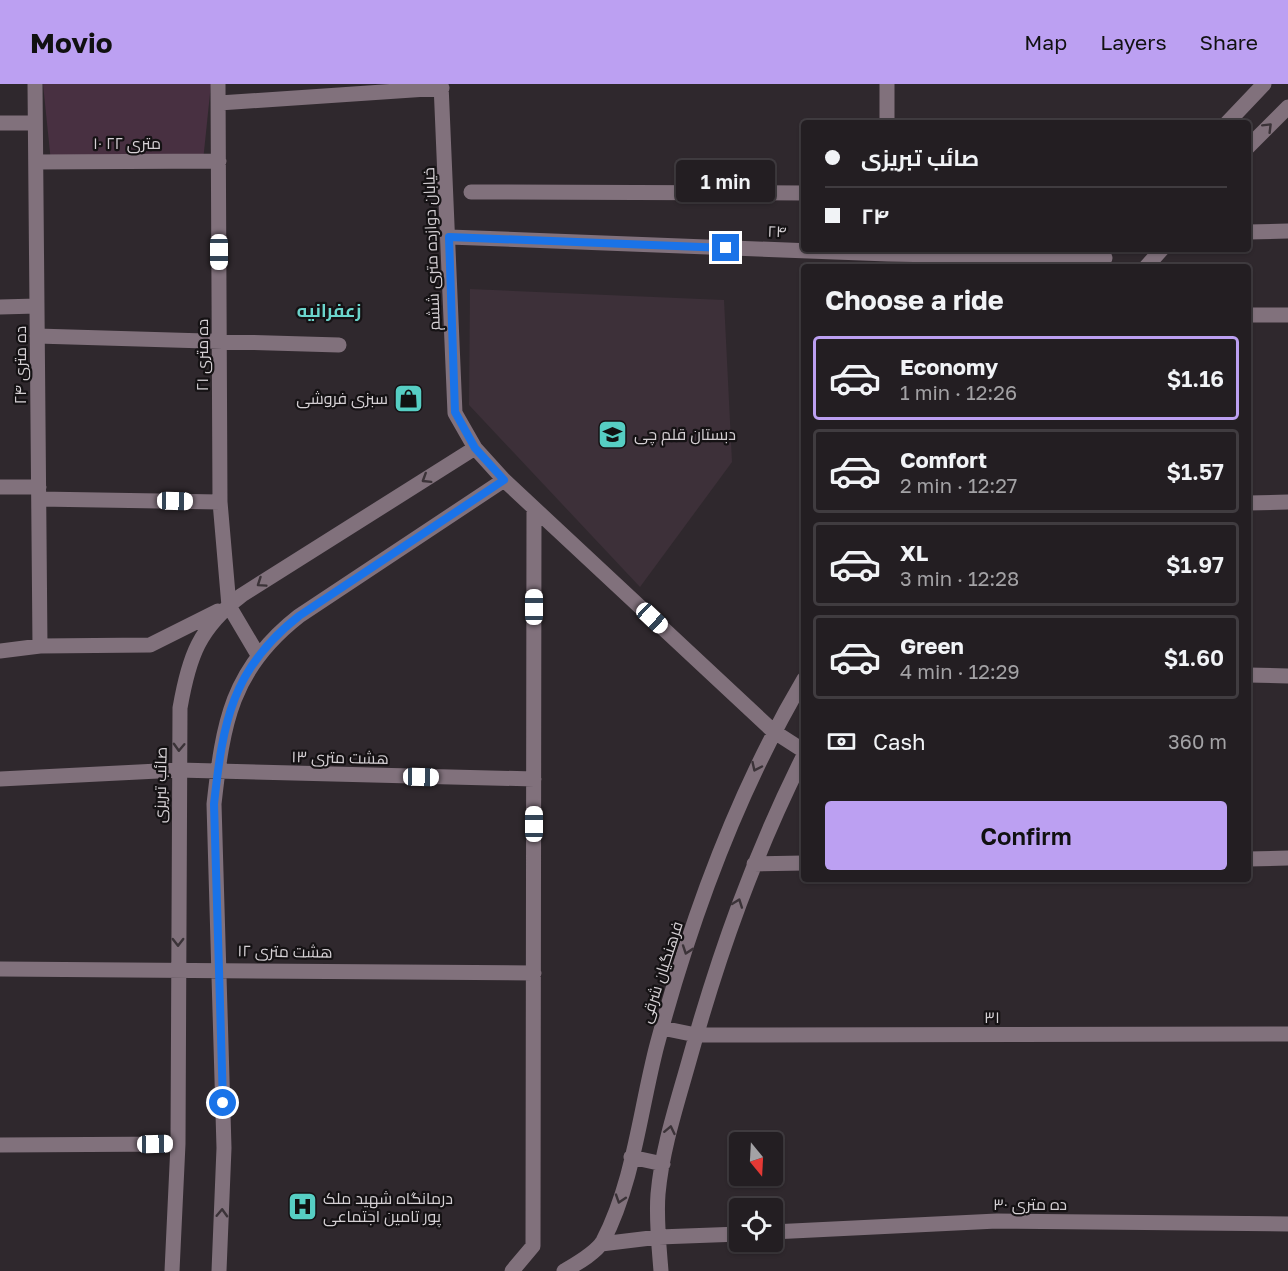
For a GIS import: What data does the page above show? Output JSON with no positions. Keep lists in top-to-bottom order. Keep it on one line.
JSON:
{"streets":{"street":["۱۰ متری ۲۲","۲۴","خیابان دوازده متری ششم","ده متری ۲۱","ده متری ۲۴","هشت متری ۱۳","صائب تبریزی","هشت متری ۱۲","فرهنگیان شرقی","۳۱","ده متری ۳۰"]},"crossings":[["۱۰ متری ۲۲","ده متری ۲۱"],["۱۰ متری ۲۲","ده متری ۲۴"],["۲۴","خیابان دوازده متری ششم"],["خیابان دوازده متری ششم","صائب تبریزی"],["ده متری ۲۱","صائب تبریزی"],["هشت متری ۱۳","صائب تبریزی"],["صائب تبریزی","هشت متری ۱۲"],["فرهنگیان شرقی","۳۱"]],"districts":["زعفرانیه"],"places":{"shop":["سبزی فروشی"],"school or university":["دبستان قلم چی"],"hospital":["درمانگاه شهید ملک پور تامین اجتماعی"]},"north":"bottom","page":{"header":"Movio","nav":["Map","Layers","Share"],"banner":["صائب تبریزی","۲۴"],"bubble":"1 min","heading":"Choose a ride","list":[{"name":"Economy","note":"1 min · 12:26","value":"$1.16"},{"name":"Comfort","note":"2 min · 12:27","value":"$1.57"},{"name":"XL","note":"3 min · 12:28","value":"$1.97"},{"name":"Green","note":"4 min · 12:29","value":"$1.60"}],"pay":["Cash","360 m"],"buttons":"Confirm"}}
